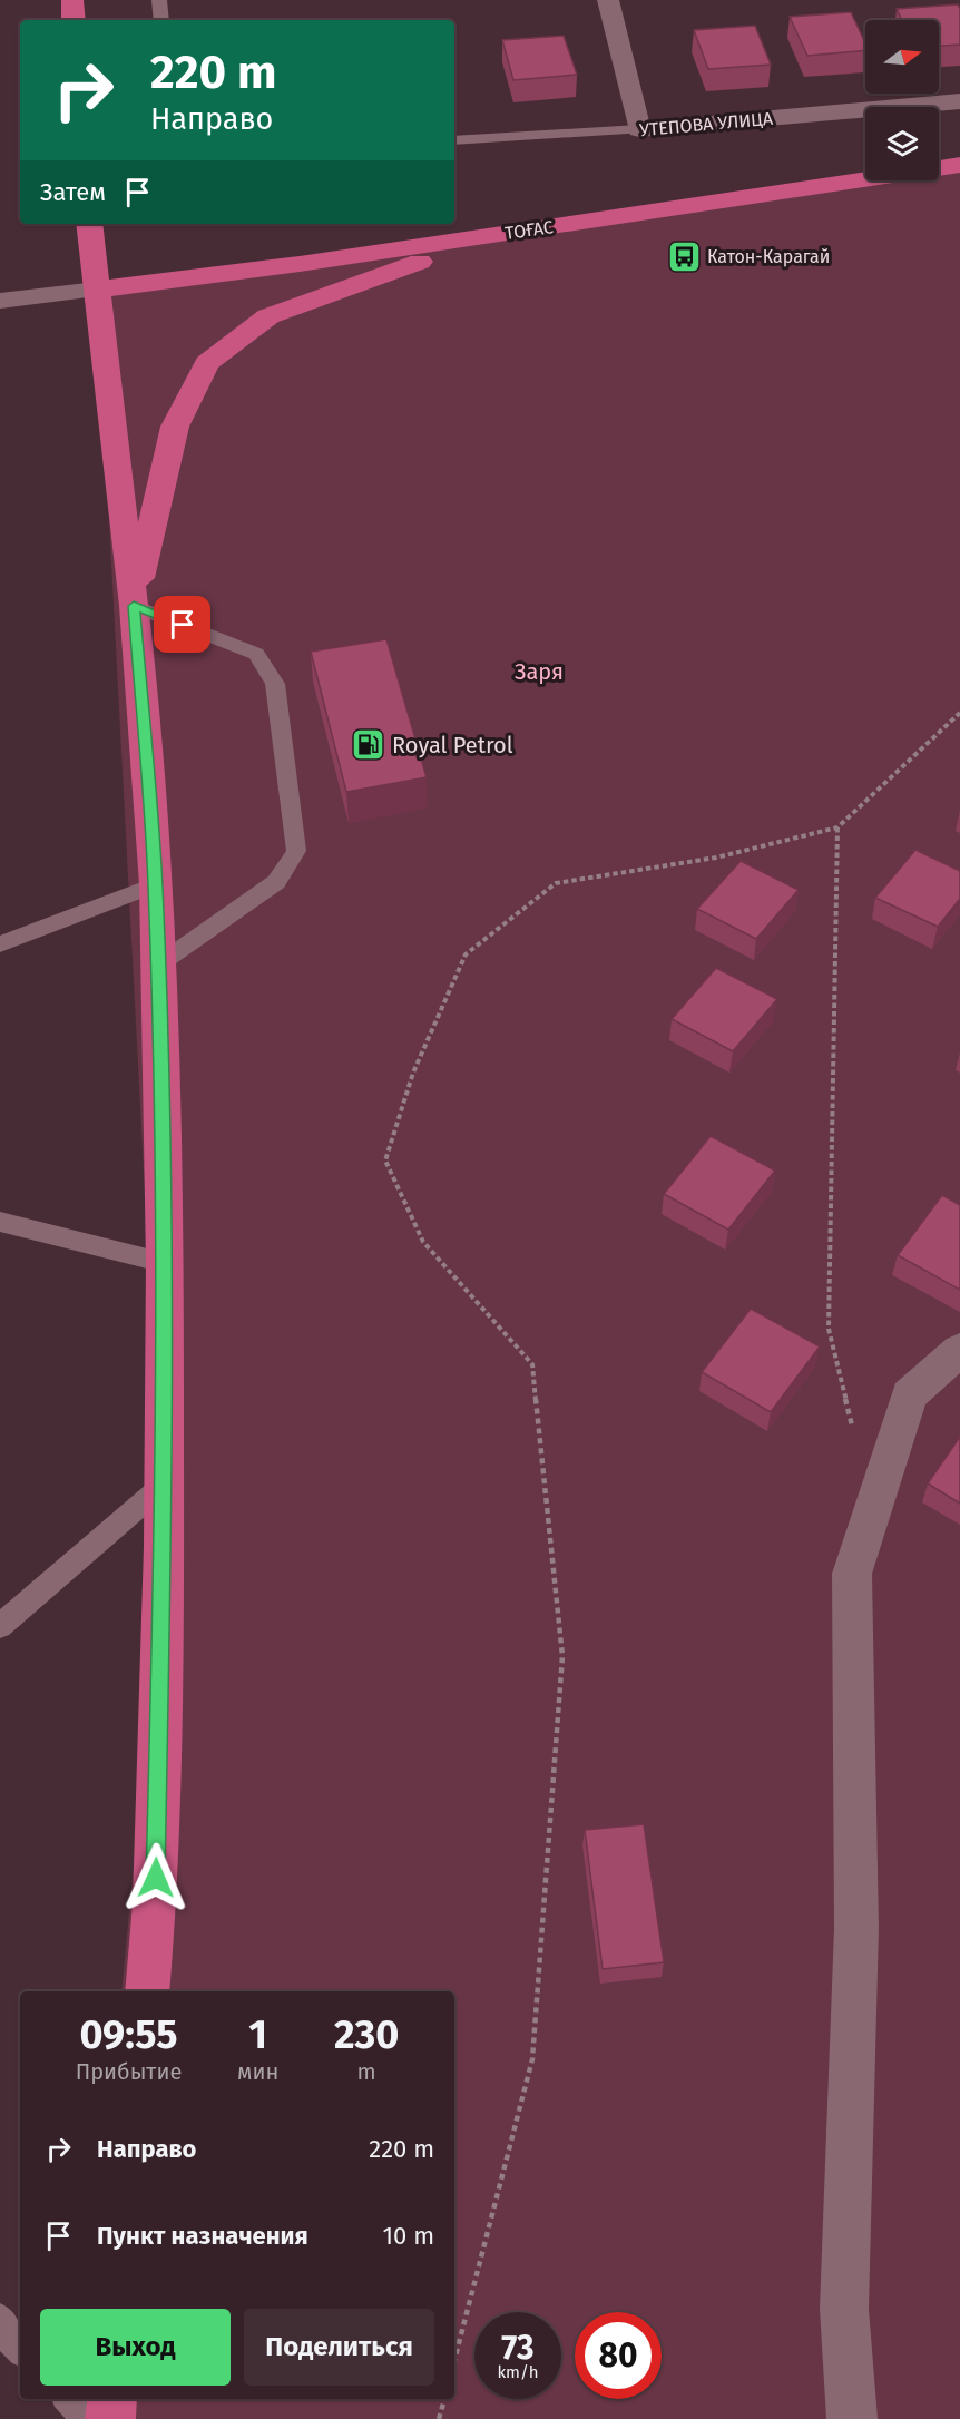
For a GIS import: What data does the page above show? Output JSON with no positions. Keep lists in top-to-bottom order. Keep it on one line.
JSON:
{"streets":{"highway":["ТОҒАС"],"street":["УТЕПОВА УЛИЦА"]},"parks":["Заря"],"places":{"bus stop":["Катон-Карагай"],"fuel station":["Royal Petrol"]},"north":"right","page":{"turn":["220 m","Направо"],"then":"Затем","eta":["09:55","Прибытие","1","мин","230","m"],"list":[{"name":"Направо","value":"220 m"},{"name":"Пункт назначения","value":"10 m"}],"buttons":["Выход","Поделиться"],"speed":"73 km/h","limit":"80"}}
